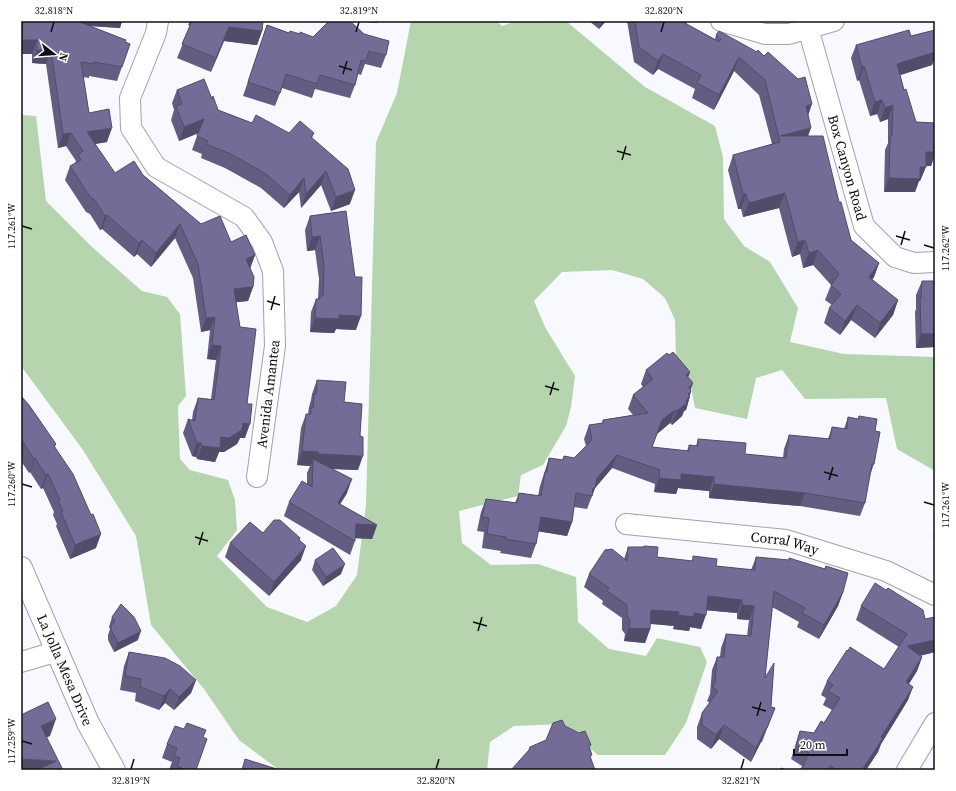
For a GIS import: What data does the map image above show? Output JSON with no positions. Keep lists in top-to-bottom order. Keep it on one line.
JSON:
{"streets":{"street":["Box Canyon Road","Avenida Amantea","Corral Way","La Jolla Mesa Drive"]},"scale_bar":"20 m","north":"right","coordinates":["32.818°N","32.819°N","32.820°N","117.261°W","117.262°W","117.260°W","117.259°W","32.821°N"]}
